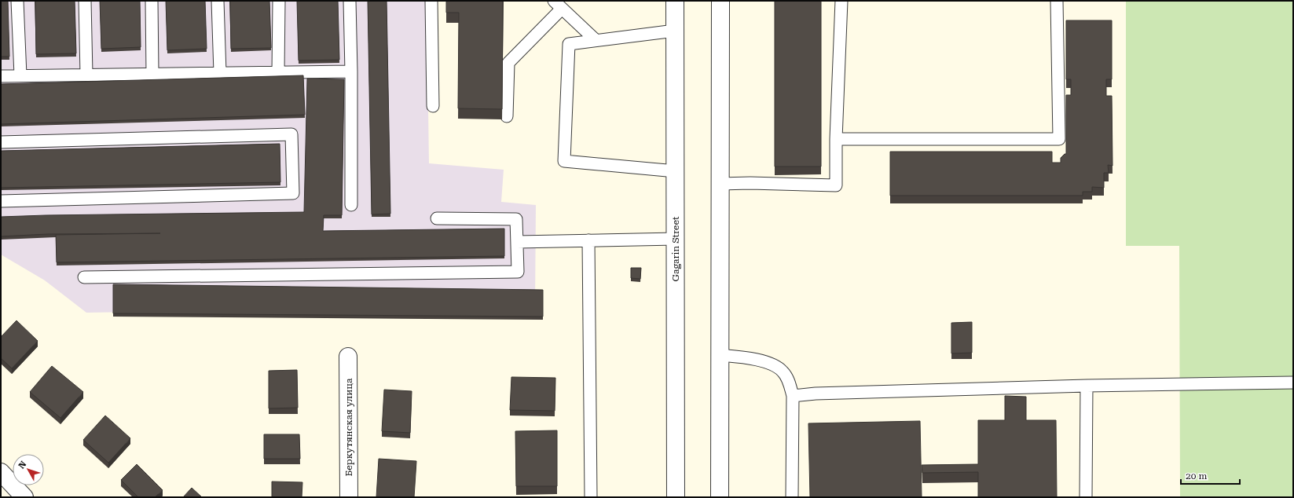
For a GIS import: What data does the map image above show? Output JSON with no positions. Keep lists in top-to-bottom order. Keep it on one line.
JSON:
{"streets":{"street":["Gagarin Street","Беркутянская улица"]},"scale_bar":"20 m","north":"top left"}
